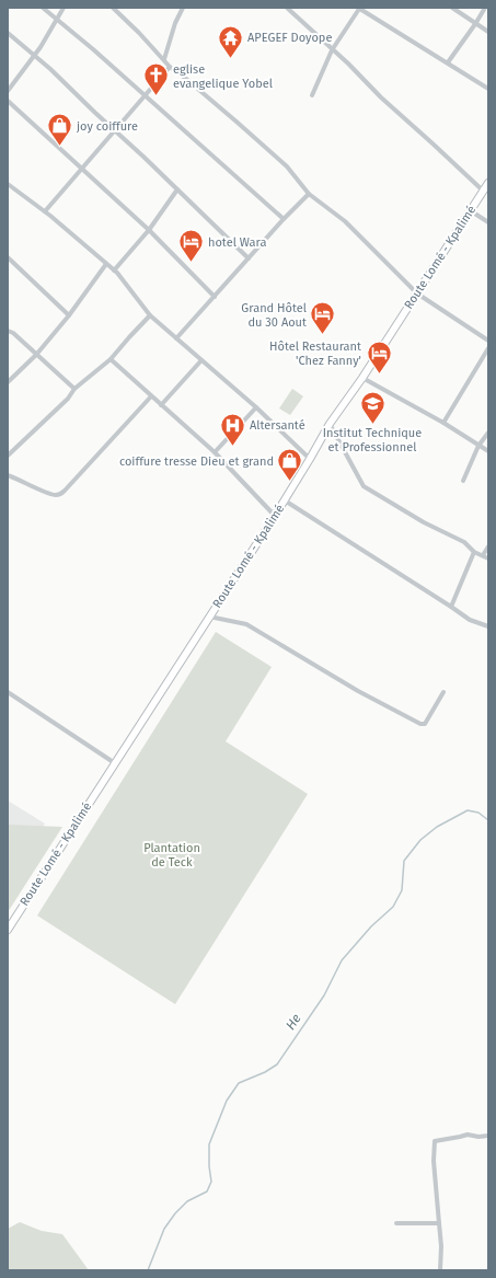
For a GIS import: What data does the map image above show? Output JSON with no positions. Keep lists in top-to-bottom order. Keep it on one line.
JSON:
{"streets":{"main road":["Route Lomé - Kpalimé"]},"water":["He"],"parks":["Plantation de Teck"],"places":{"temple":["APEGEF Doyope"],"church":["eglise evangelique Yobel"],"shop":["joy coiffure","coiffure tresse Dieu et grand"],"hotel":["hotel Wara","Grand Hôtel du 30 Aout","Hôtel Restaurant 'Chez Fanny'"],"school or university":["Institut Technique et Professionnel"],"hospital":["Altersanté"]}}
